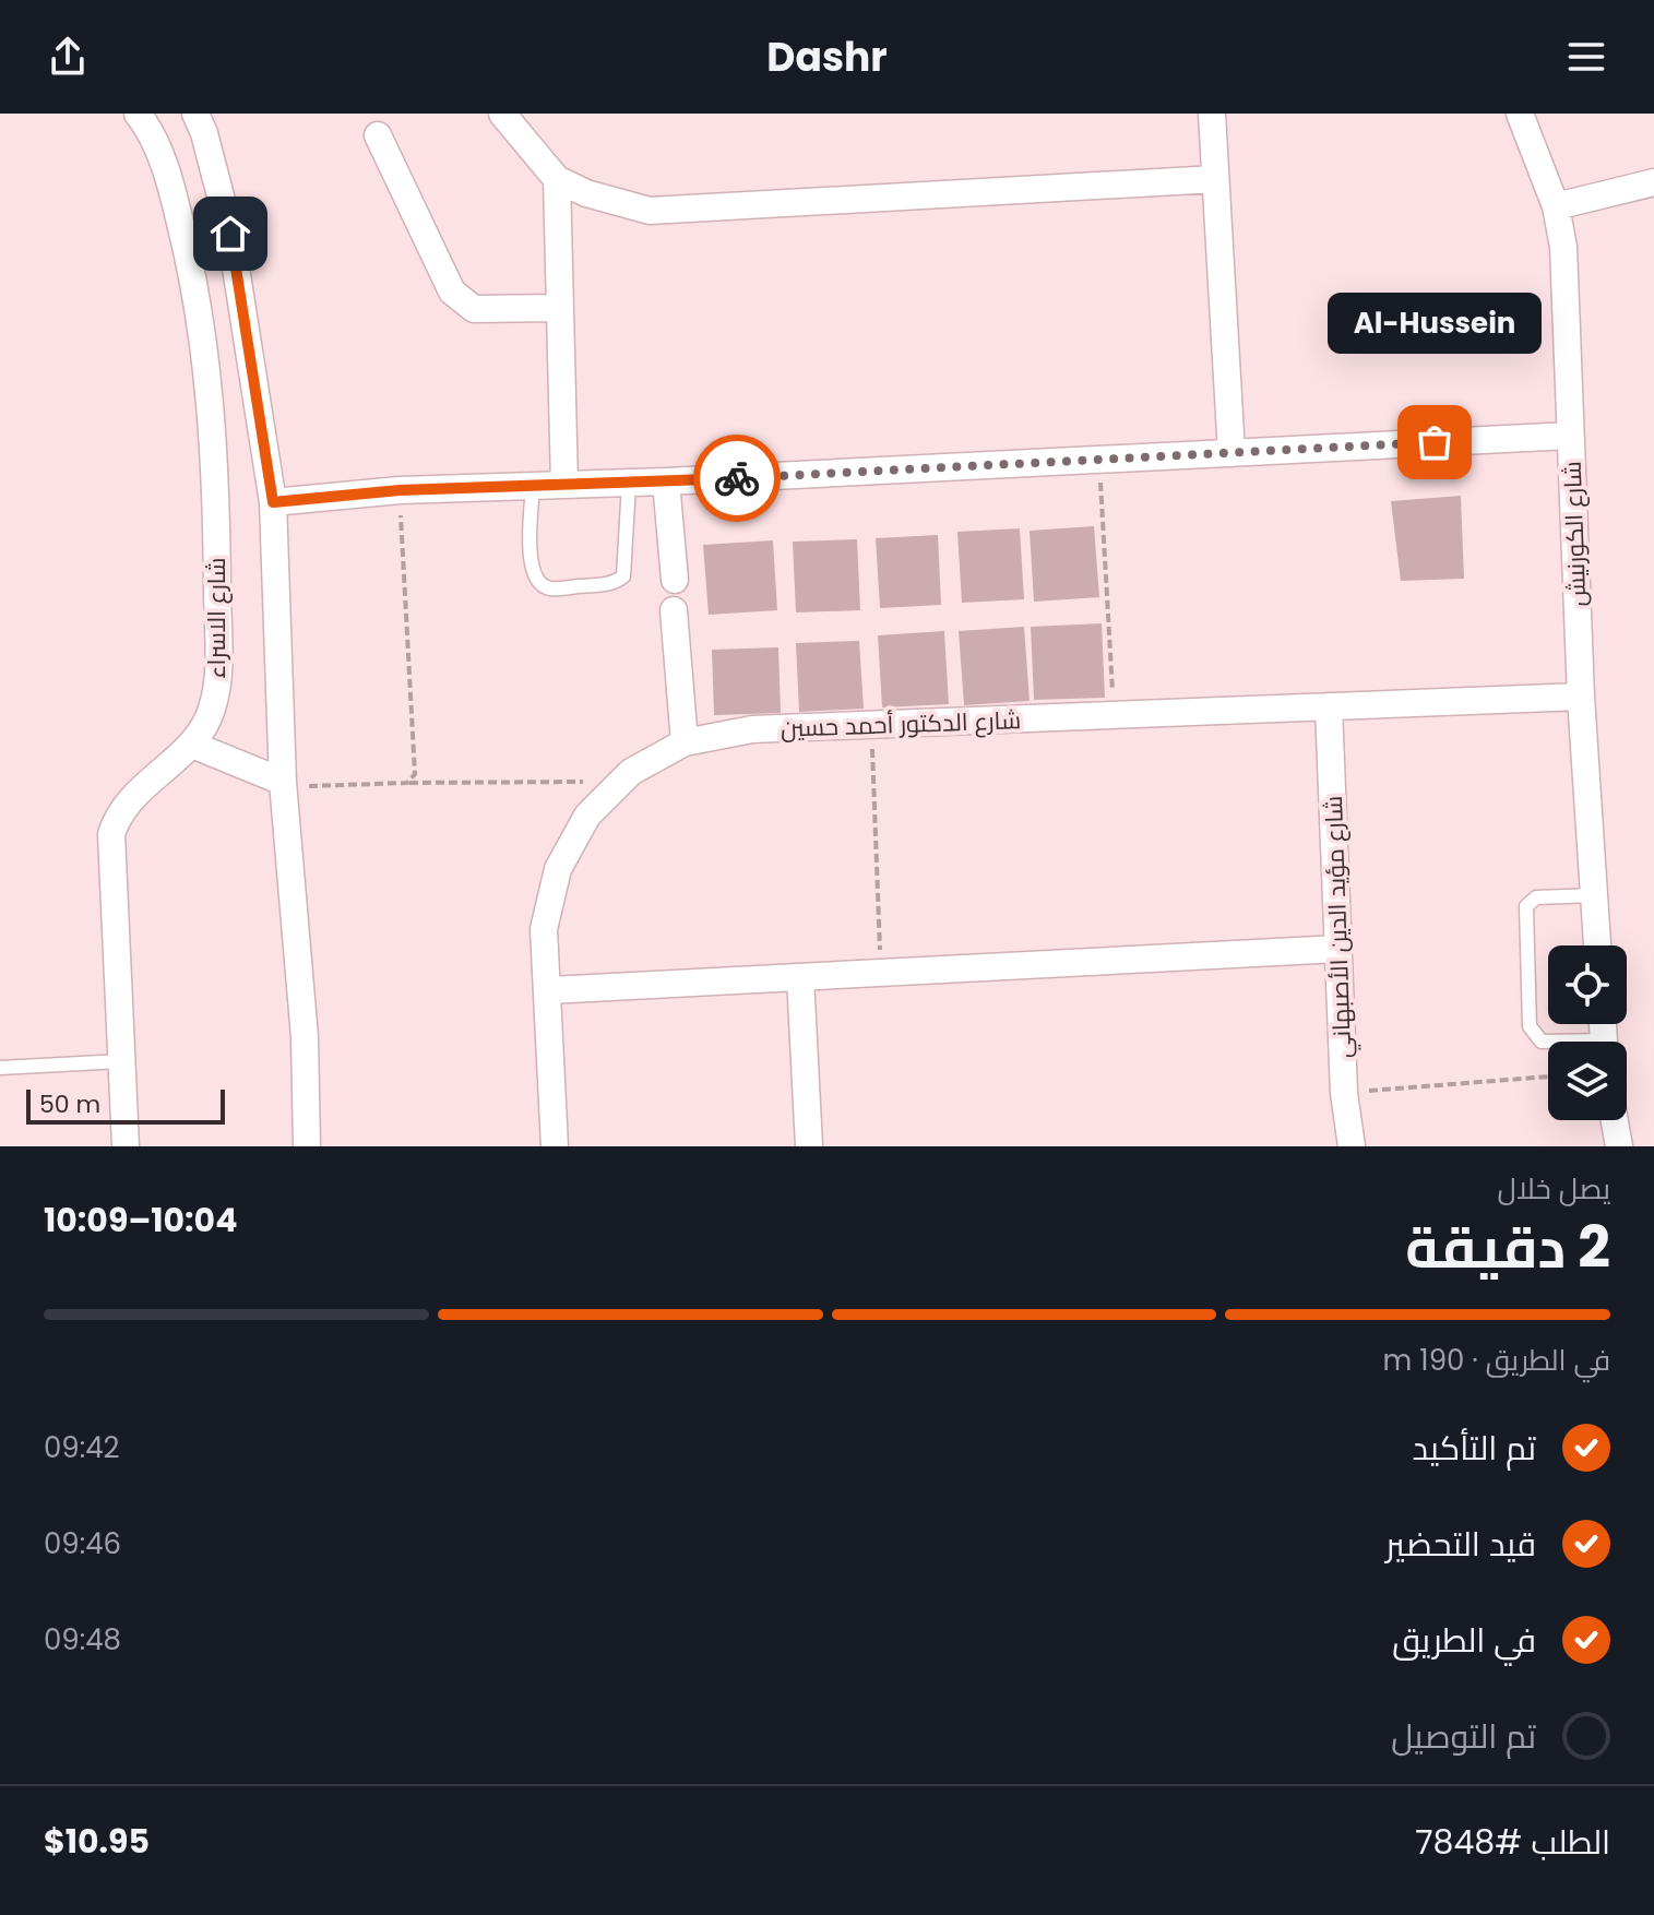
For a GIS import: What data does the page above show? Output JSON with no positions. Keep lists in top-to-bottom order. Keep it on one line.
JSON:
{"streets":{"street":["شارع الكورنيش","شارع الاسراء","شارع الدكتور أحمد حسين","شارع مؤيد الدين الأصبهاني"]},"crossings":[["شارع الكورنيش","شارع الدكتور أحمد حسين"],["شارع الدكتور أحمد حسين","شارع مؤيد الدين الأصبهاني"]],"places":["Al-Hussein"],"scale_bar":"50 m","page":{"header":"Dashr","bubble":"Al-Hussein","scale":"50 m","heading":["2 دقيقة","يصل خلال","10:04–10:09"],"panel":["الطلب #7848","$10.95"],"bar":"في الطريق · 190 m","list":[["تم التأكيد","09:42"],["قيد التحضير","09:46"],["في الطريق","09:48"],"تم التوصيل"]}}
